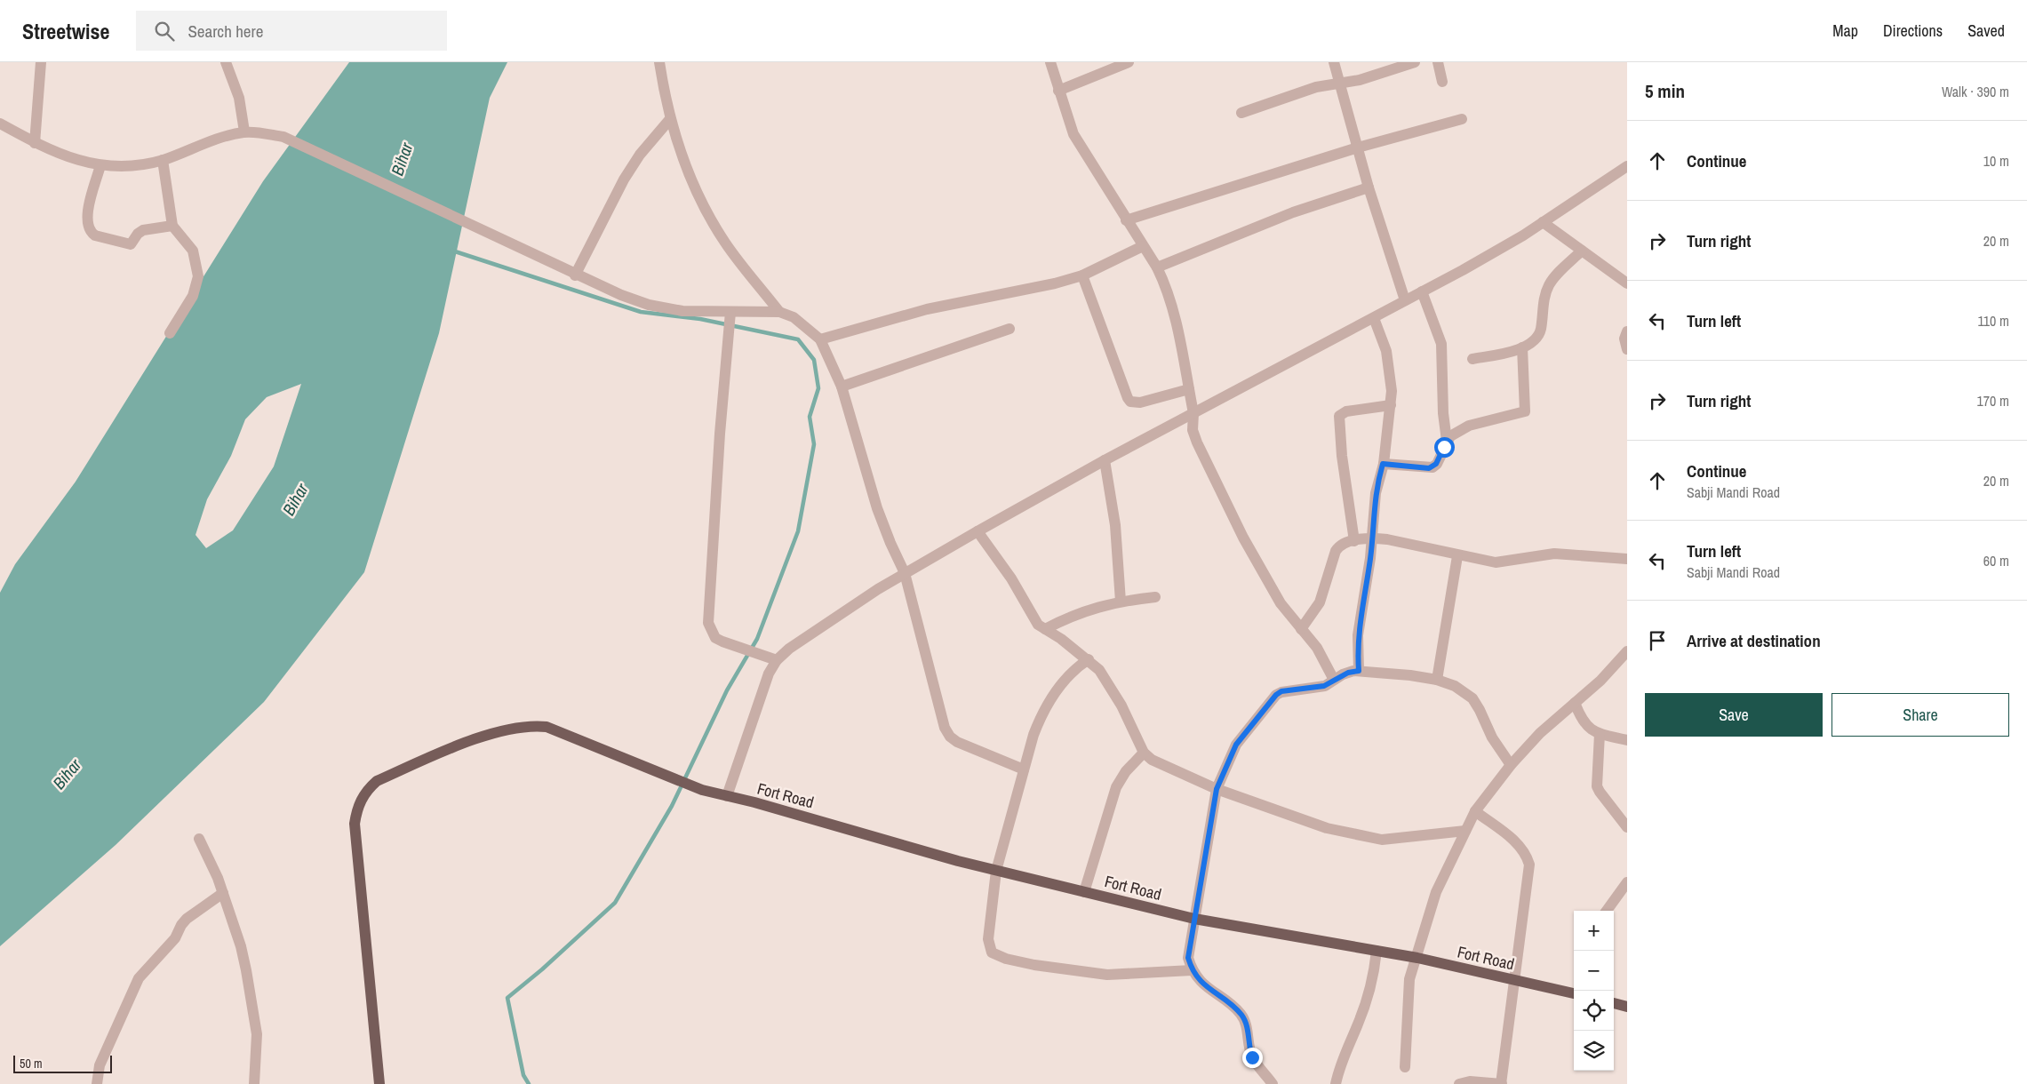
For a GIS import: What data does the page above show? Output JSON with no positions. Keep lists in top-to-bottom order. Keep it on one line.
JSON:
{"streets":{"main road":["Fort Road"]},"water":["Bihar"],"scale_bar":"50 m","page":{"header":"Streetwise","search":"Search here","nav":["Map","Directions","Saved"],"heading":["5 min","Walk · 390 m"],"list":[["Continue","10 m"],["Turn right","20 m"],["Turn left","110 m"],["Turn right","170 m"],["Continue","Sabji Mandi Road","20 m"],["Turn left","Sabji Mandi Road","60 m"],"Arrive at destination"],"buttons":["Save","Share"],"map_buttons":["+","−"],"scale":"50 m"}}
